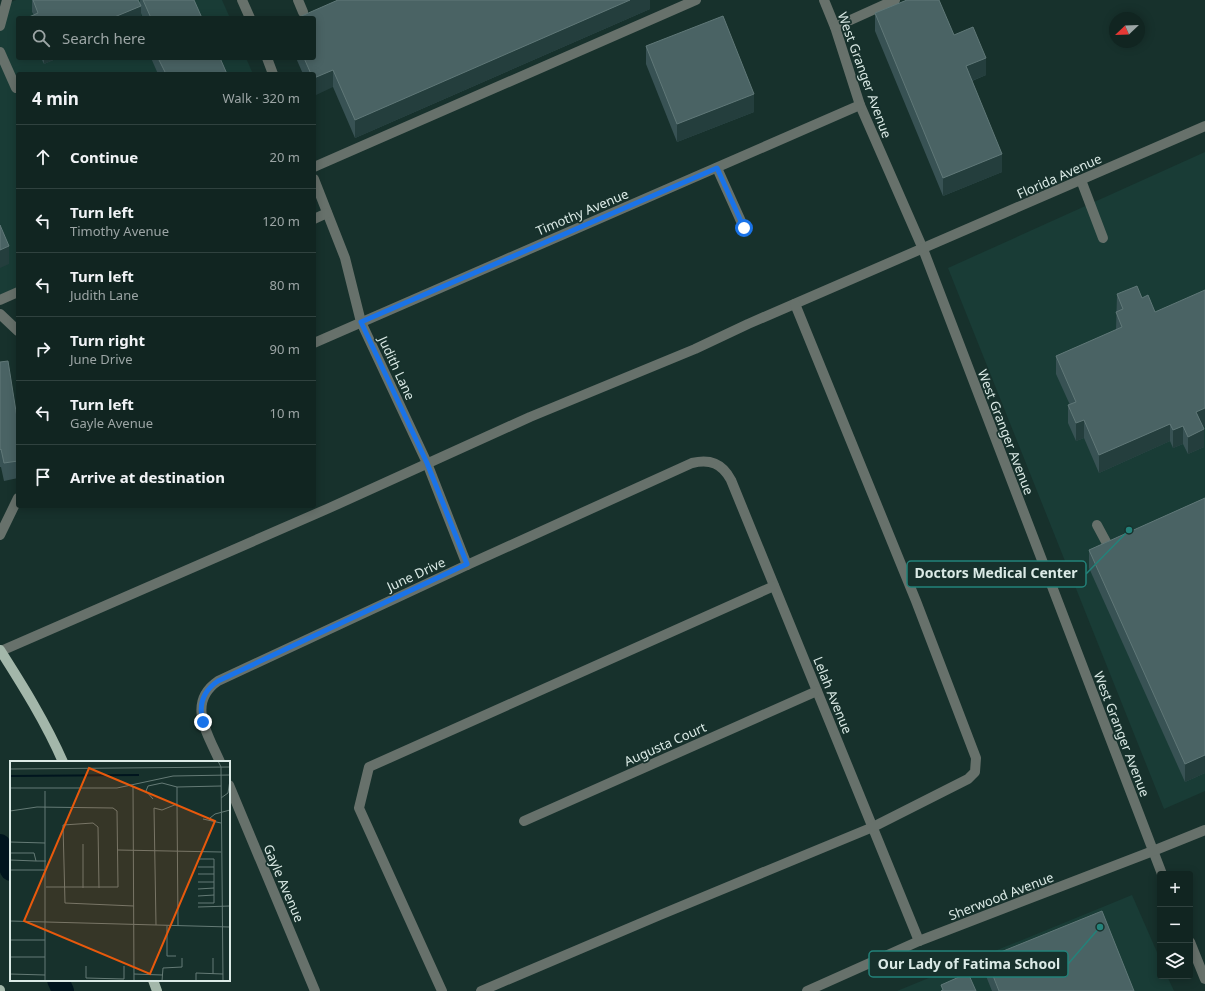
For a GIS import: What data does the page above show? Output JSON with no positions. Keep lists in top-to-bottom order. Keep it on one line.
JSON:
{"streets":{"street":["West Granger Avenue","Florida Avenue","Timothy Avenue","Judith Lane","June Drive","Lelah Avenue","Augusta Court","Gayle Avenue","Sherwood Avenue"]},"crossings":[["West Granger Avenue","Florida Avenue"],["West Granger Avenue","Timothy Avenue"],["West Granger Avenue","Sherwood Avenue"],["Florida Avenue","Judith Lane"],["Timothy Avenue","Judith Lane"],["Judith Lane","June Drive"],["June Drive","Lelah Avenue"],["Lelah Avenue","Augusta Court"],["Lelah Avenue","Sherwood Avenue"]],"places":["Doctors Medical Center","Our Lady of Fatima School"],"north":"bottom left","page":{"search":"Search here","heading":["4 min","Walk · 320 m"],"list":[["Continue","20 m"],["Turn left","Timothy Avenue","120 m"],["Turn left","Judith Lane","80 m"],["Turn right","June Drive","90 m"],["Turn left","Gayle Avenue","10 m"],"Arrive at destination"],"map_buttons":["+","−"]}}
